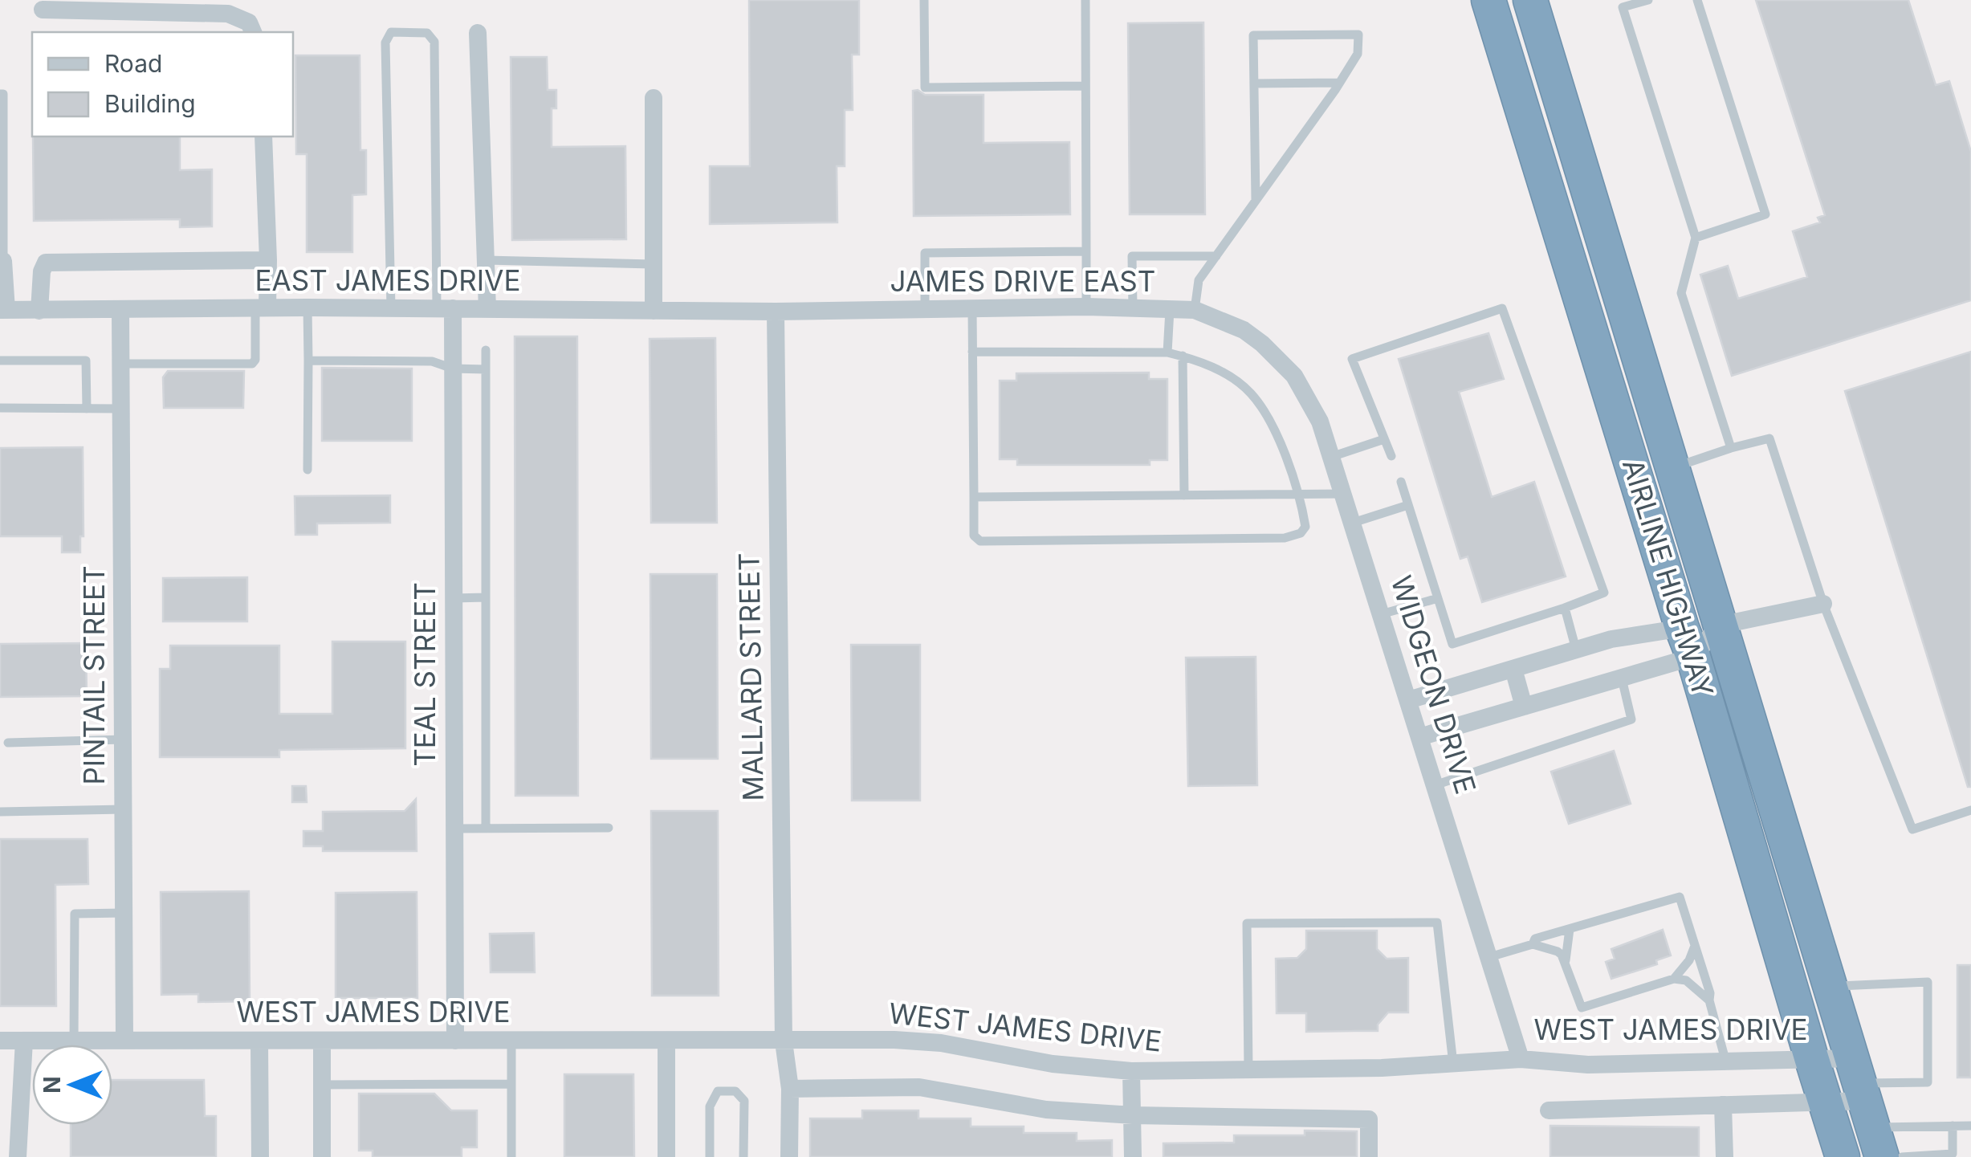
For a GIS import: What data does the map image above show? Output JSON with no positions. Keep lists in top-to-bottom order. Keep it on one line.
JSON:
{"streets":{"highway":["AIRLINE HIGHWAY"],"street":["EAST JAMES DRIVE","JAMES DRIVE EAST","TEAL STREET","PINTAIL STREET","MALLARD STREET","WIDGEON DRIVE","WEST JAMES DRIVE"]},"crossings":[["EAST JAMES DRIVE","JAMES DRIVE EAST"],["EAST JAMES DRIVE","TEAL STREET"],["EAST JAMES DRIVE","PINTAIL STREET"],["EAST JAMES DRIVE","MALLARD STREET"],["JAMES DRIVE EAST","MALLARD STREET"],["JAMES DRIVE EAST","WIDGEON DRIVE"],["AIRLINE HIGHWAY","WEST JAMES DRIVE"],["TEAL STREET","WEST JAMES DRIVE"],["PINTAIL STREET","WEST JAMES DRIVE"],["MALLARD STREET","WEST JAMES DRIVE"],["WIDGEON DRIVE","WEST JAMES DRIVE"]],"legend":["Road","Building"],"north":"left"}
